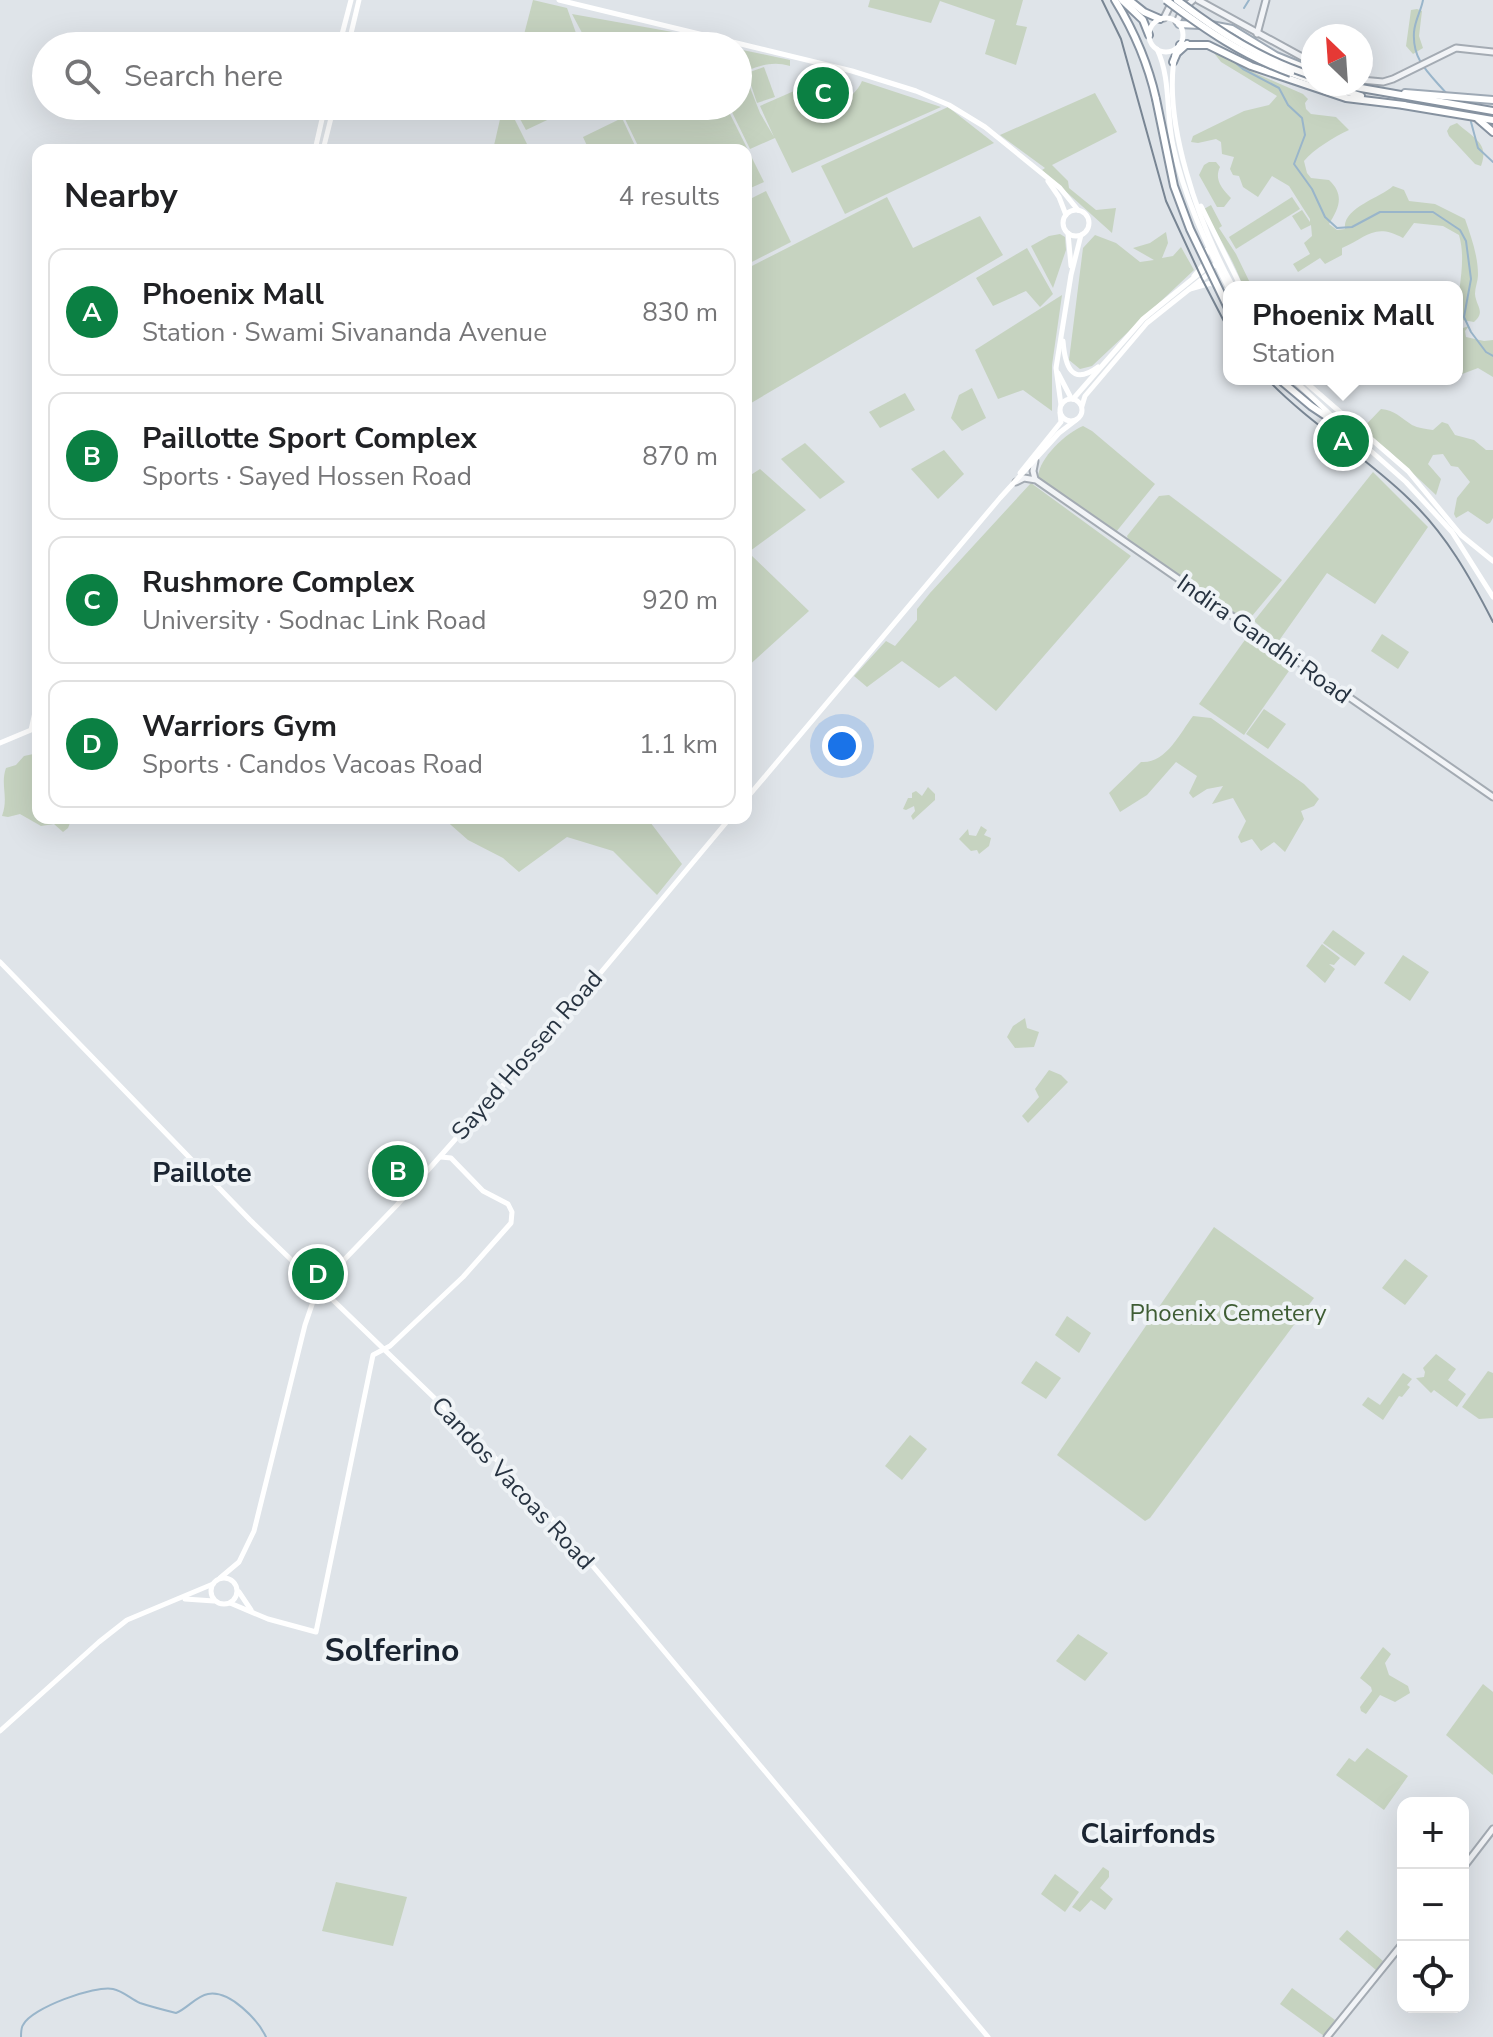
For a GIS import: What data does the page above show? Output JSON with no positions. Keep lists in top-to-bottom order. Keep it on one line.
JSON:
{"streets":{"main road":["Sayed Hossen Road","Candos Vacoas Road"],"street":["Indira Gandhi Road"]},"crossings":[["Sayed Hossen Road","Candos Vacoas Road"]],"districts":["Paillote","Solferino","Clairfonds"],"parks":["Phoenix Cemetery"],"north":"top left","page":{"search":"Search here","pins":["C","A","B","D"],"heading":["Nearby","4 results"],"list":[{"mark":"A","name":"Phoenix Mall","note":"Station · Swami Sivananda Avenue","value":"830 m"},{"mark":"B","name":"Paillotte Sport Complex","note":"Sports · Sayed Hossen Road","value":"870 m"},{"mark":"C","name":"Rushmore Complex","note":"University · Sodnac Link Road","value":"920 m"},{"mark":"D","name":"Warriors Gym","note":"Sports · Candos Vacoas Road","value":"1.1 km"}],"popup":["Phoenix Mall","Station"],"map_buttons":["+","−"]}}
